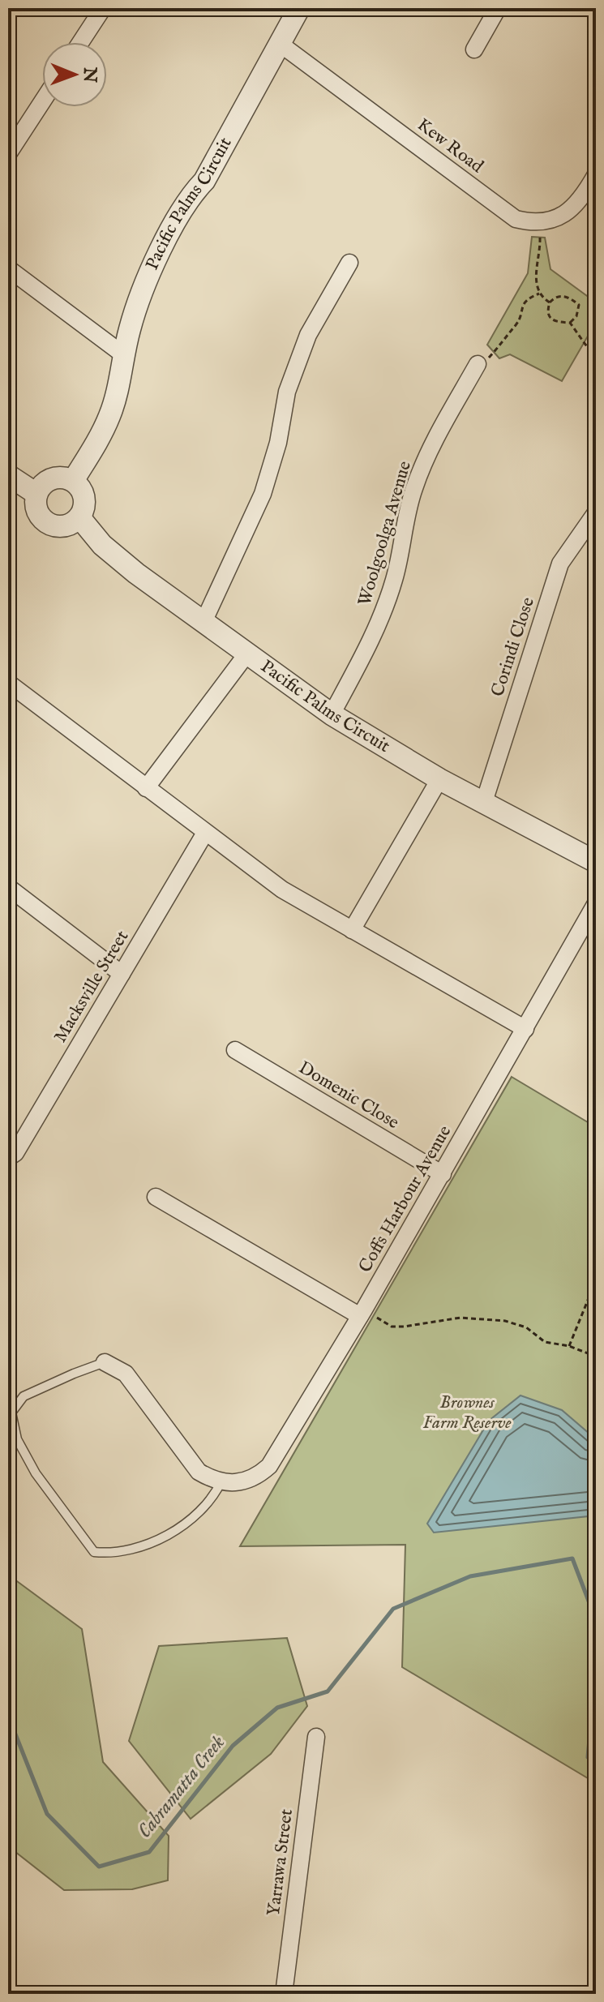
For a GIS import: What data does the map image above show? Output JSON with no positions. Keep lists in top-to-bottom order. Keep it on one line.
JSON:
{"streets":{"street":["Kew Road","Pacific Palms Circuit","Woolgoolga Avenue","Corindi Close","Macksville Street","Domenic Close","Coffs Harbour Avenue","Yarrawa Street"]},"crossings":[["Kew Road","Pacific Palms Circuit"],["Pacific Palms Circuit","Woolgoolga Avenue"],["Pacific Palms Circuit","Corindi Close"],["Domenic Close","Coffs Harbour Avenue"]],"water":["Cabramatta Creek"],"parks":["Brownes Farm Reserve"],"north":"right"}
